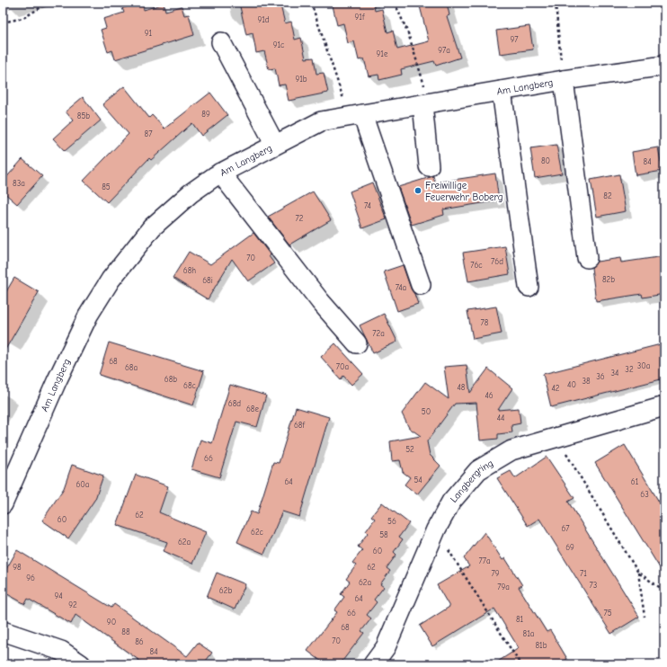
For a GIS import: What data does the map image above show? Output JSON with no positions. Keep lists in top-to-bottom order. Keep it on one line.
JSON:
{"streets":{"street":["Am Langberg","Langbergring"]},"places":["Freiwillige Feuerwehr Boberg"],"house_numbers":["91f","91d","91","97","91c","97a","91e","91b","89","85b","87","80","84","83a","85","82","74","72","70","76d","76c","68h","82b","68i","74a","78","72a","68","30a","70a","68a","32","34","36","68b","38","40","68c","48","42","46","68d","68e","50","44","68f","52","66","54","64","61","60a","63","62","60","56","67","62c","58","62a","69","60","77a","98","62","79","71","96","62a","73","79a","62b","94","64","92","66","75","81","90","68","88","81a","70","86","81b","84"]}
